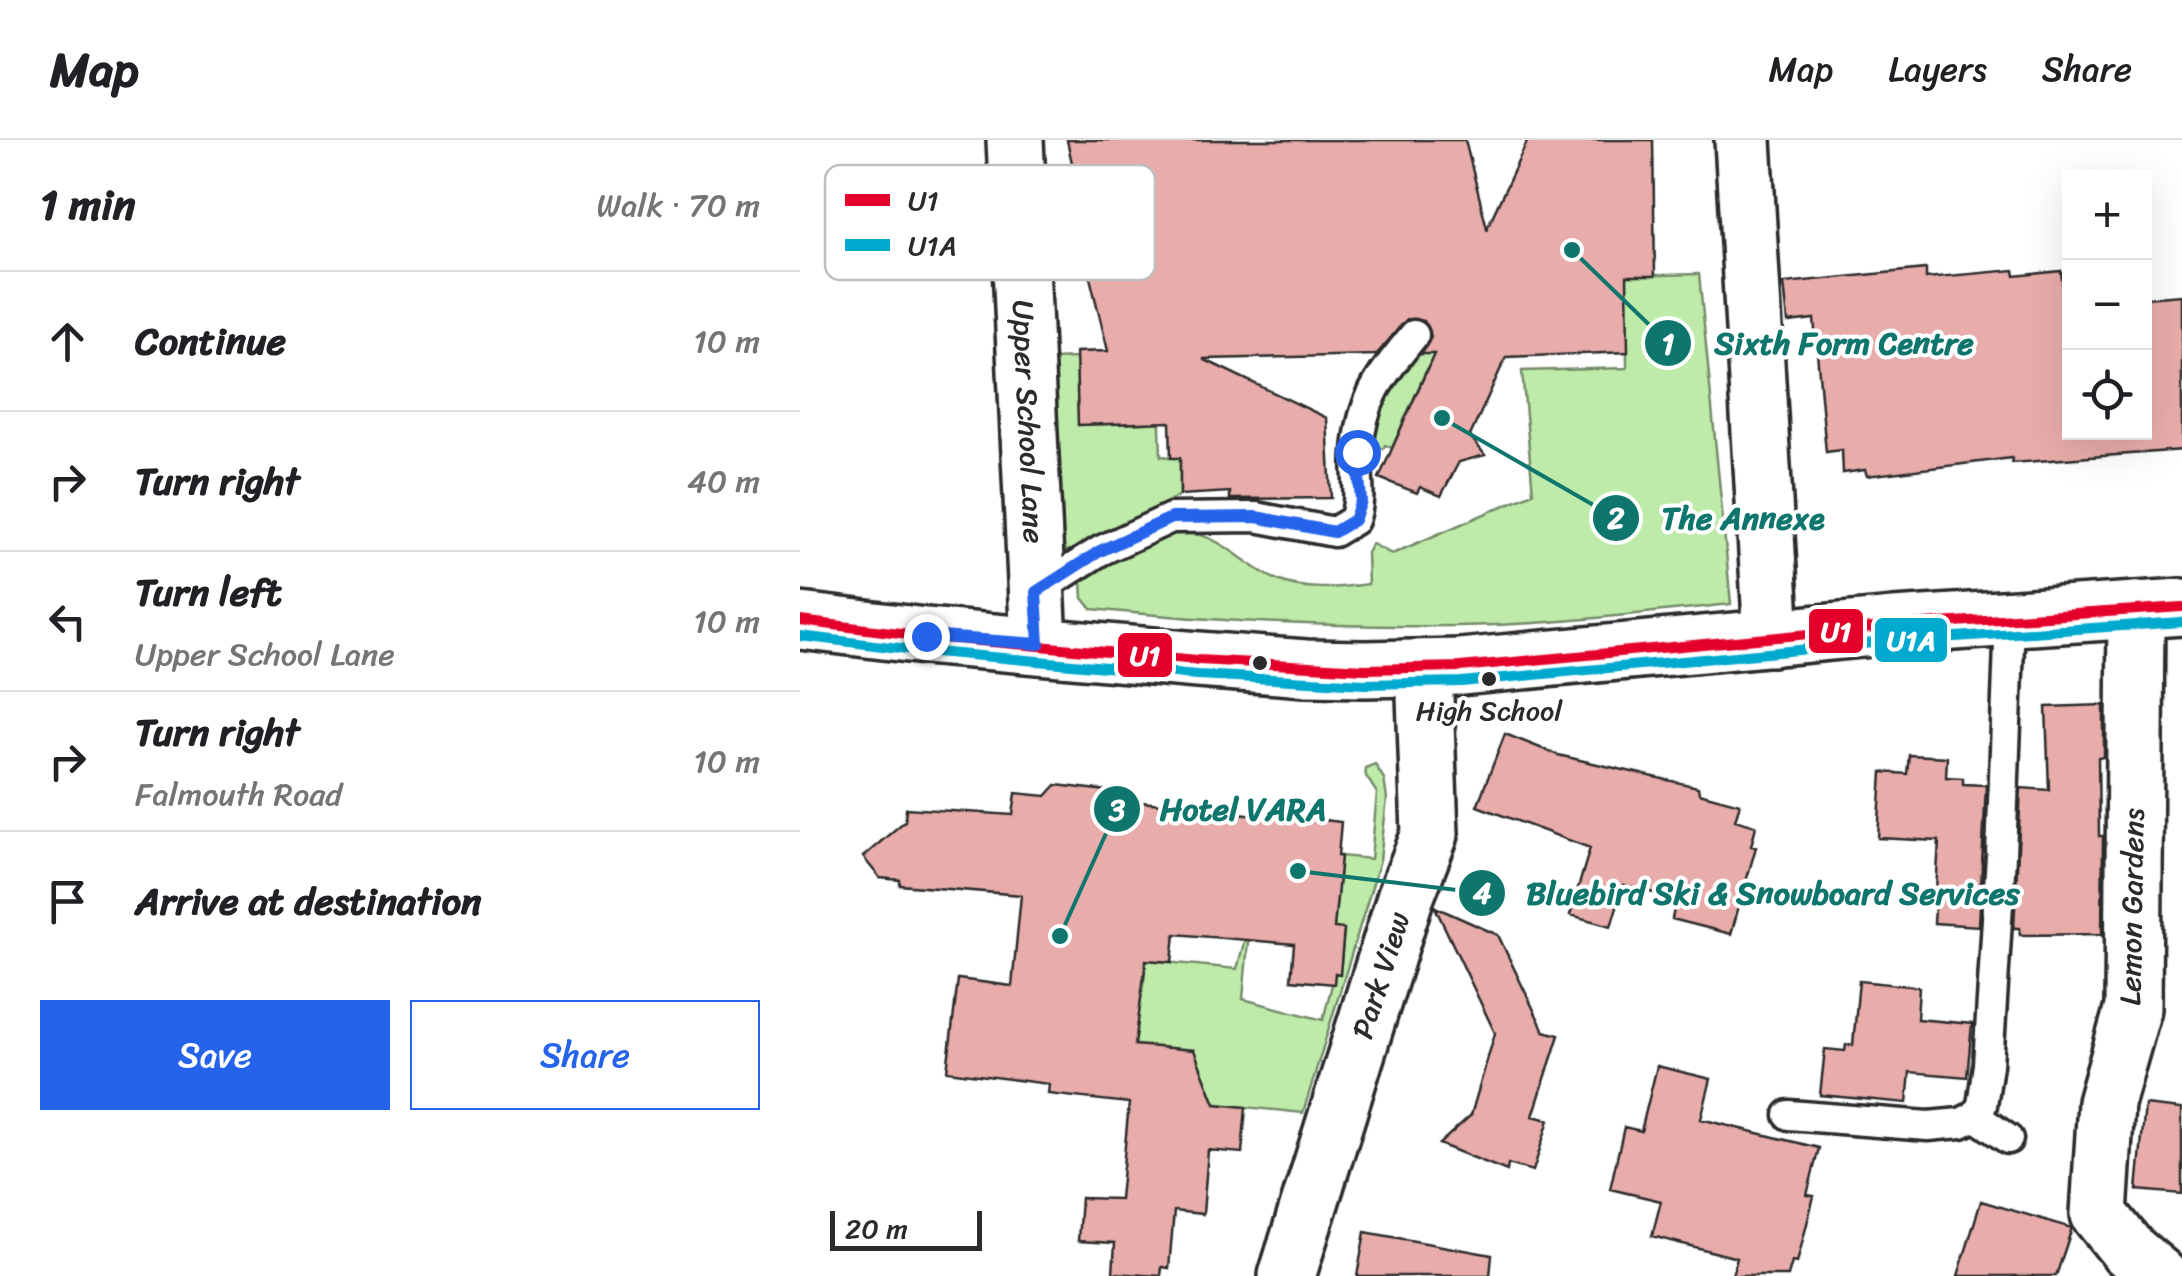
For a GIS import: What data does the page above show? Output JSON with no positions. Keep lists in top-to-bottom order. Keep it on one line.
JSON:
{"streets":{"street":["Upper School Lane","Lemon Gardens","Park View"]},"places":["Sixth Form Centre","The Annexe","High School","Bluebird Ski & Snowboard Services","Hotel VARA"],"lines":["transit line U1","transit line U1A"],"legend":["U1","U1A"],"scale_bar":"20 m","page":{"header":"Map","nav":["Map","Layers","Share"],"heading":["1 min","Walk · 70 m"],"map_buttons":["+","−"],"list":[["Continue","10 m"],["Turn right","40 m"],["Turn left","Upper School Lane","10 m"],["Turn right","Falmouth Road","10 m"],"Arrive at destination"],"buttons":["Save","Share"],"scale":"20 m"}}
